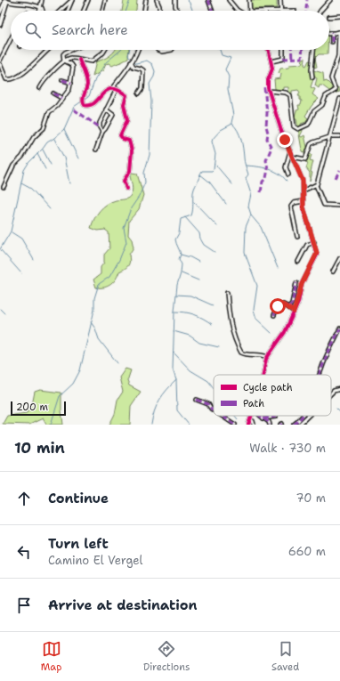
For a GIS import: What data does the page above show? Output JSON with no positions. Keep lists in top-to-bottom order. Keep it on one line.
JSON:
{"legend":["Cycle path","Path"],"scale_bar":"200 m","page":{"search":"Search here","scale":"200 m","heading":["10 min","Walk · 730 m"],"list":[["Continue","70 m"],["Turn left","Camino El Vergel","660 m"],"Arrive at destination"],"nav":["Map","Directions","Saved"]}}
